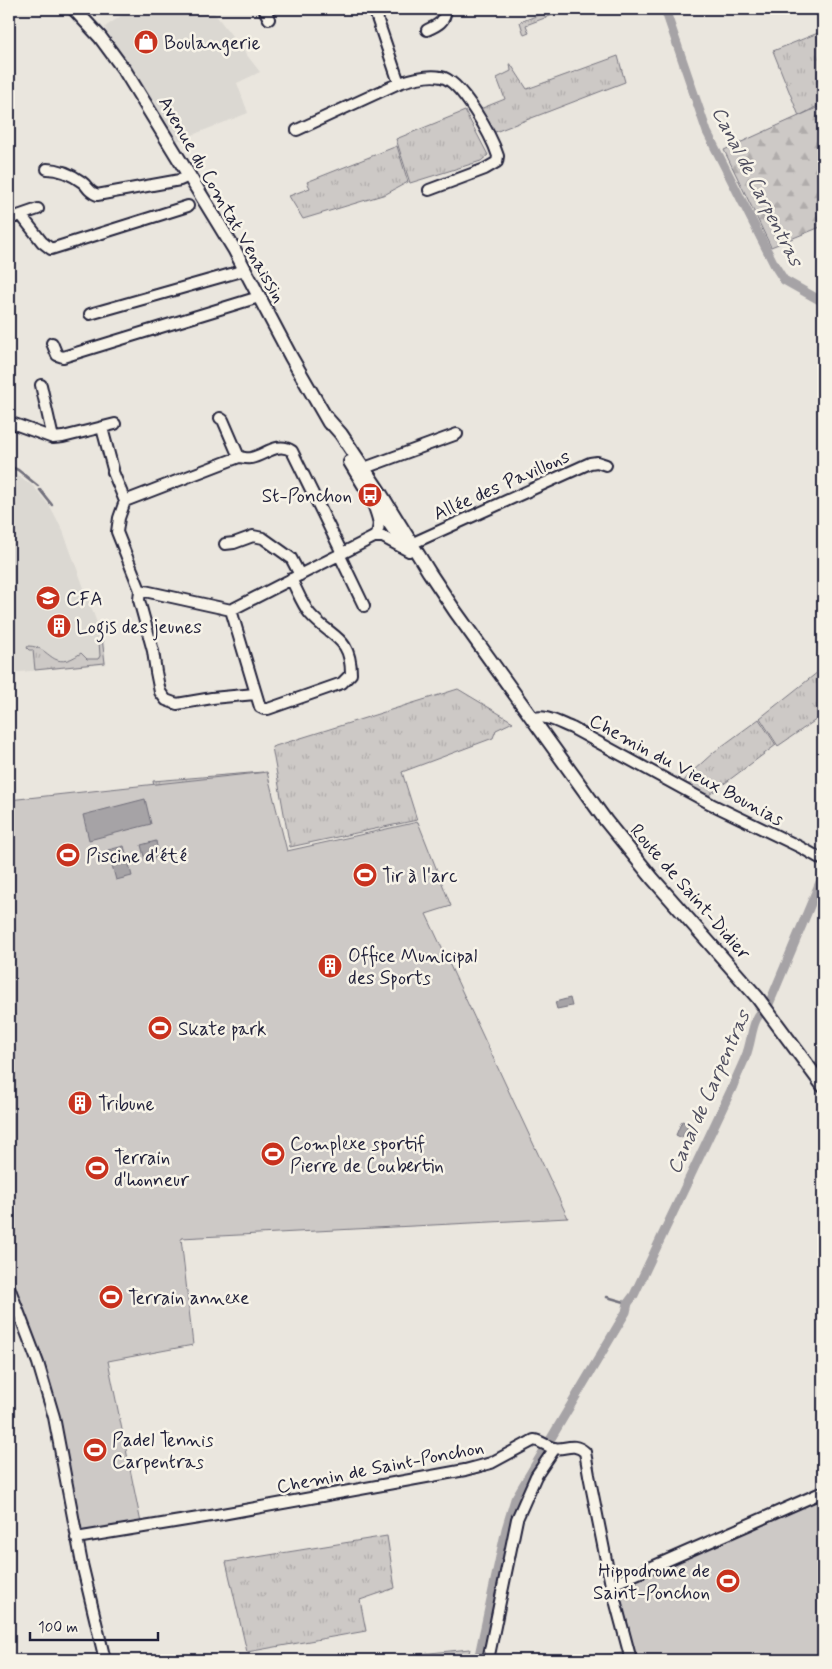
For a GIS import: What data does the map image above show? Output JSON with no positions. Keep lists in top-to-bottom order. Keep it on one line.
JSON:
{"streets":{"main road":["Avenue du Comtat Venaissin","Route de Saint-Didier"],"street":["Allée des Pavillons","Chemin du Vieux Bounias","Chemin de Saint-Ponchon"]},"crossings":[["Avenue du Comtat Venaissin","Allée des Pavillons"],["Avenue du Comtat Venaissin","Chemin du Vieux Bounias"],["Avenue du Comtat Venaissin","Route de Saint-Didier"],["Chemin du Vieux Bounias","Route de Saint-Didier"]],"water":["Canal de Carpentras"],"places":{"shop":["Boulangerie"],"bus stop":["St-Ponchon"],"school or university":["CFA"],"building":["Logis des jeunes","Office Municipal des Sports","Tribune"],"sports":["Piscine d'été","Tir à l'arc","Skate park","Complexe sportif Pierre de Coubertin","Terrain d'honneur","Terrain annexe","Padel Tennis Carpentras","Hippodrome de Saint-Ponchon"]},"scale_bar":"100 m"}
